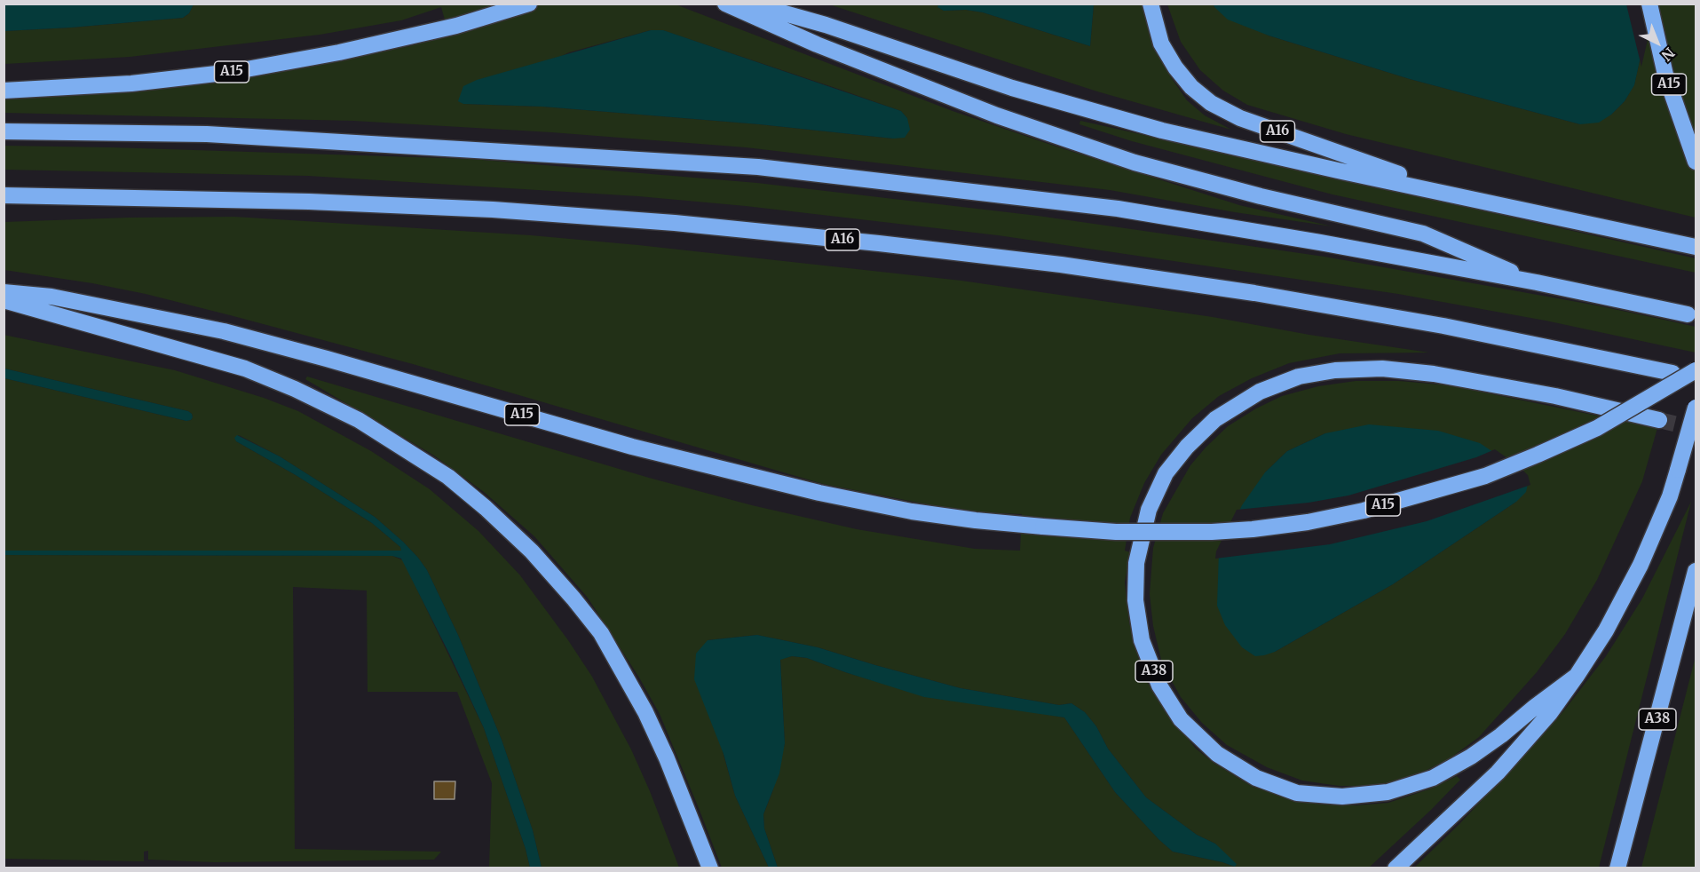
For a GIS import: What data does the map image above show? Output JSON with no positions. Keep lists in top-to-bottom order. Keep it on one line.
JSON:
{"streets":{"highway":["A15","A16","A38"]},"north":"bottom right"}
